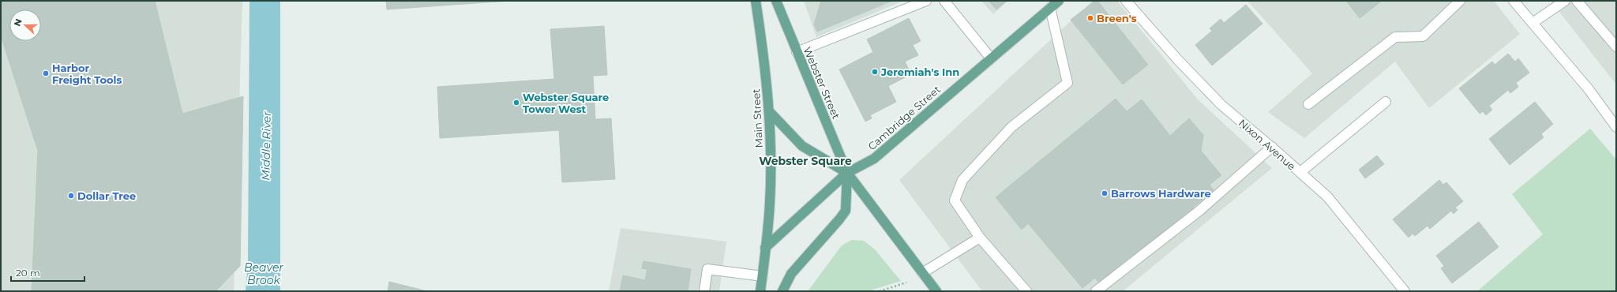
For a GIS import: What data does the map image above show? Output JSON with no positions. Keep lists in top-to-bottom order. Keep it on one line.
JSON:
{"streets":{"main road":["Webster Street","Cambridge Street","Main Street"],"street":["Nixon Avenue"]},"crossings":[["Webster Street","Cambridge Street"],["Webster Street","Main Street"],["Cambridge Street","Main Street"]],"districts":["Webster Square"],"water":["Middle River","Beaver Brook"],"places":["Breen's","Jeremiah's Inn","Harbor Freight Tools","Webster Square Tower West","Barrows Hardware","Dollar Tree"],"scale_bar":"20 m","north":"left"}
